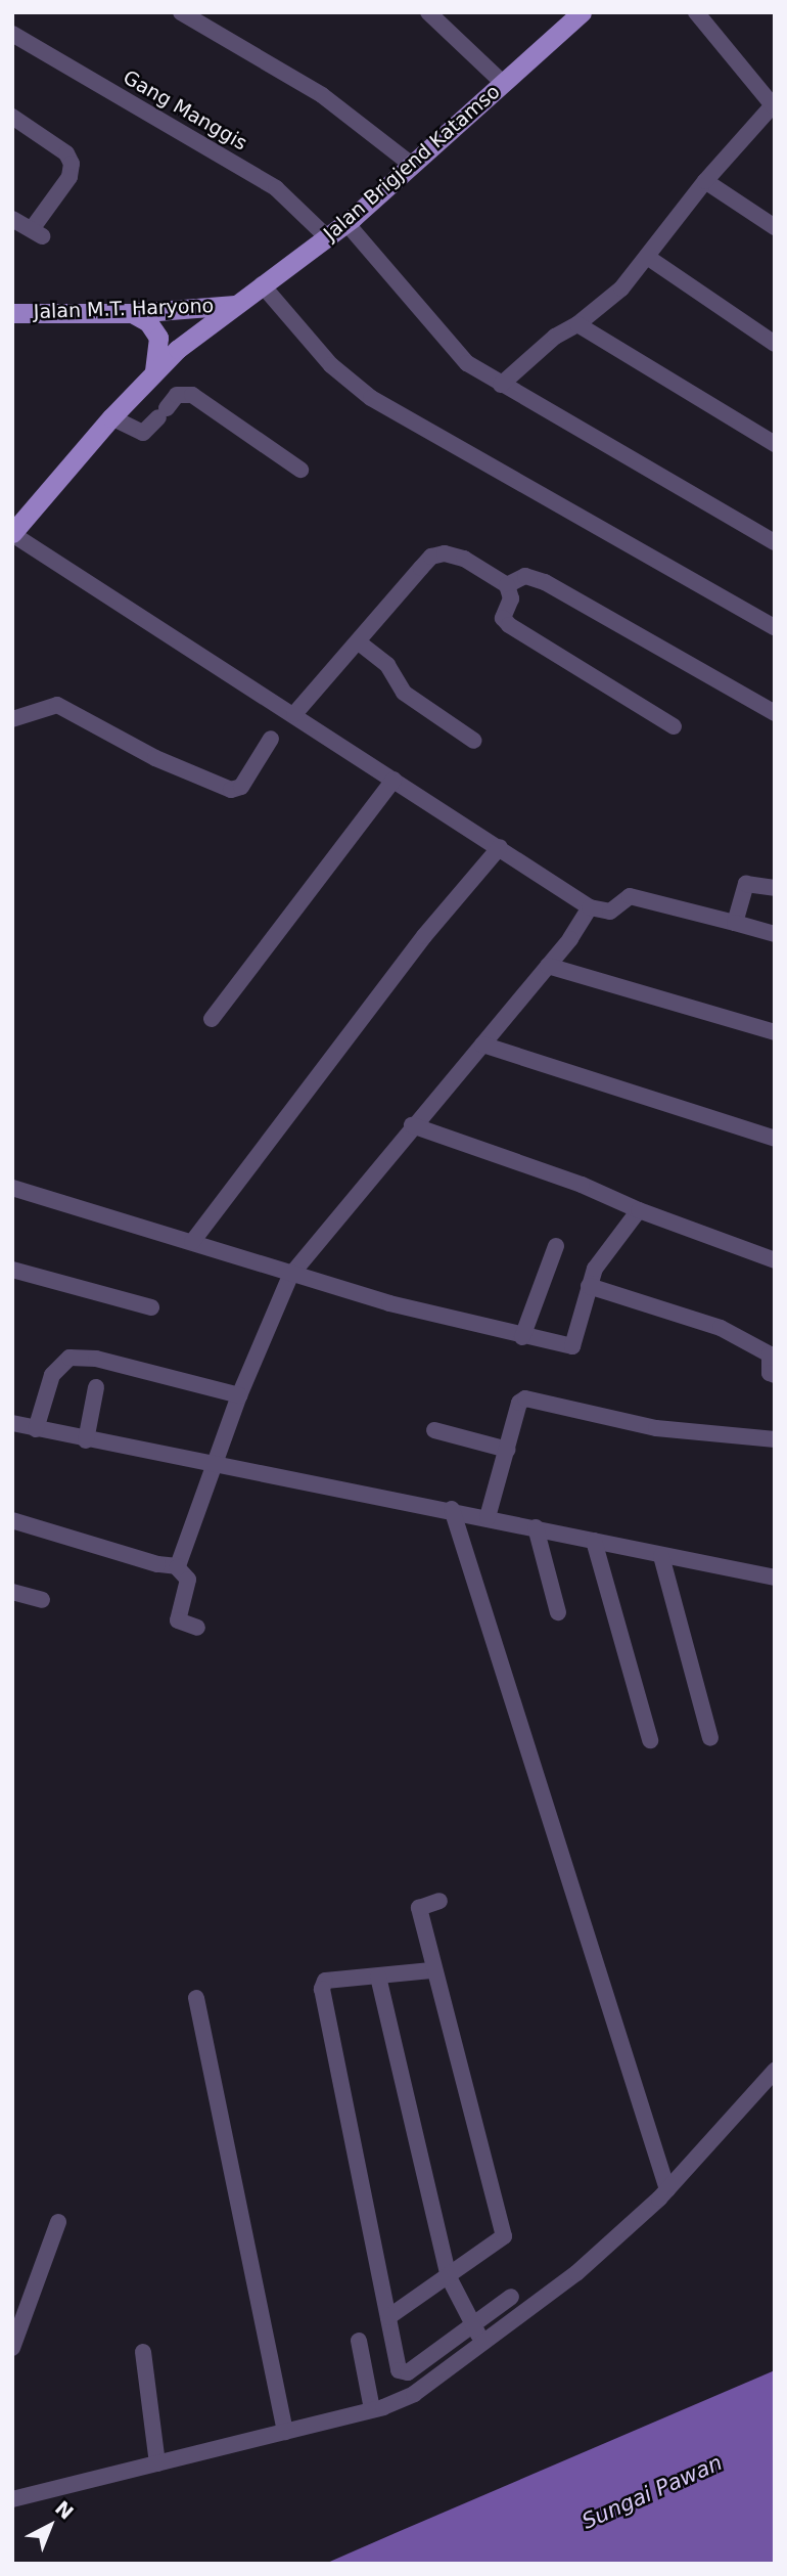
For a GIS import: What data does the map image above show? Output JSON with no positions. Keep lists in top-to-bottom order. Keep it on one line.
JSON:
{"streets":{"main road":["Jalan Brigjend Katamso","Jalan M.T. Haryono"],"street":["Gang Manggis"]},"crossings":[["Gang Manggis","Jalan Brigjend Katamso"],["Jalan Brigjend Katamso","Jalan M.T. Haryono"]],"water":["Sungai Pawan"],"north":"top right"}
